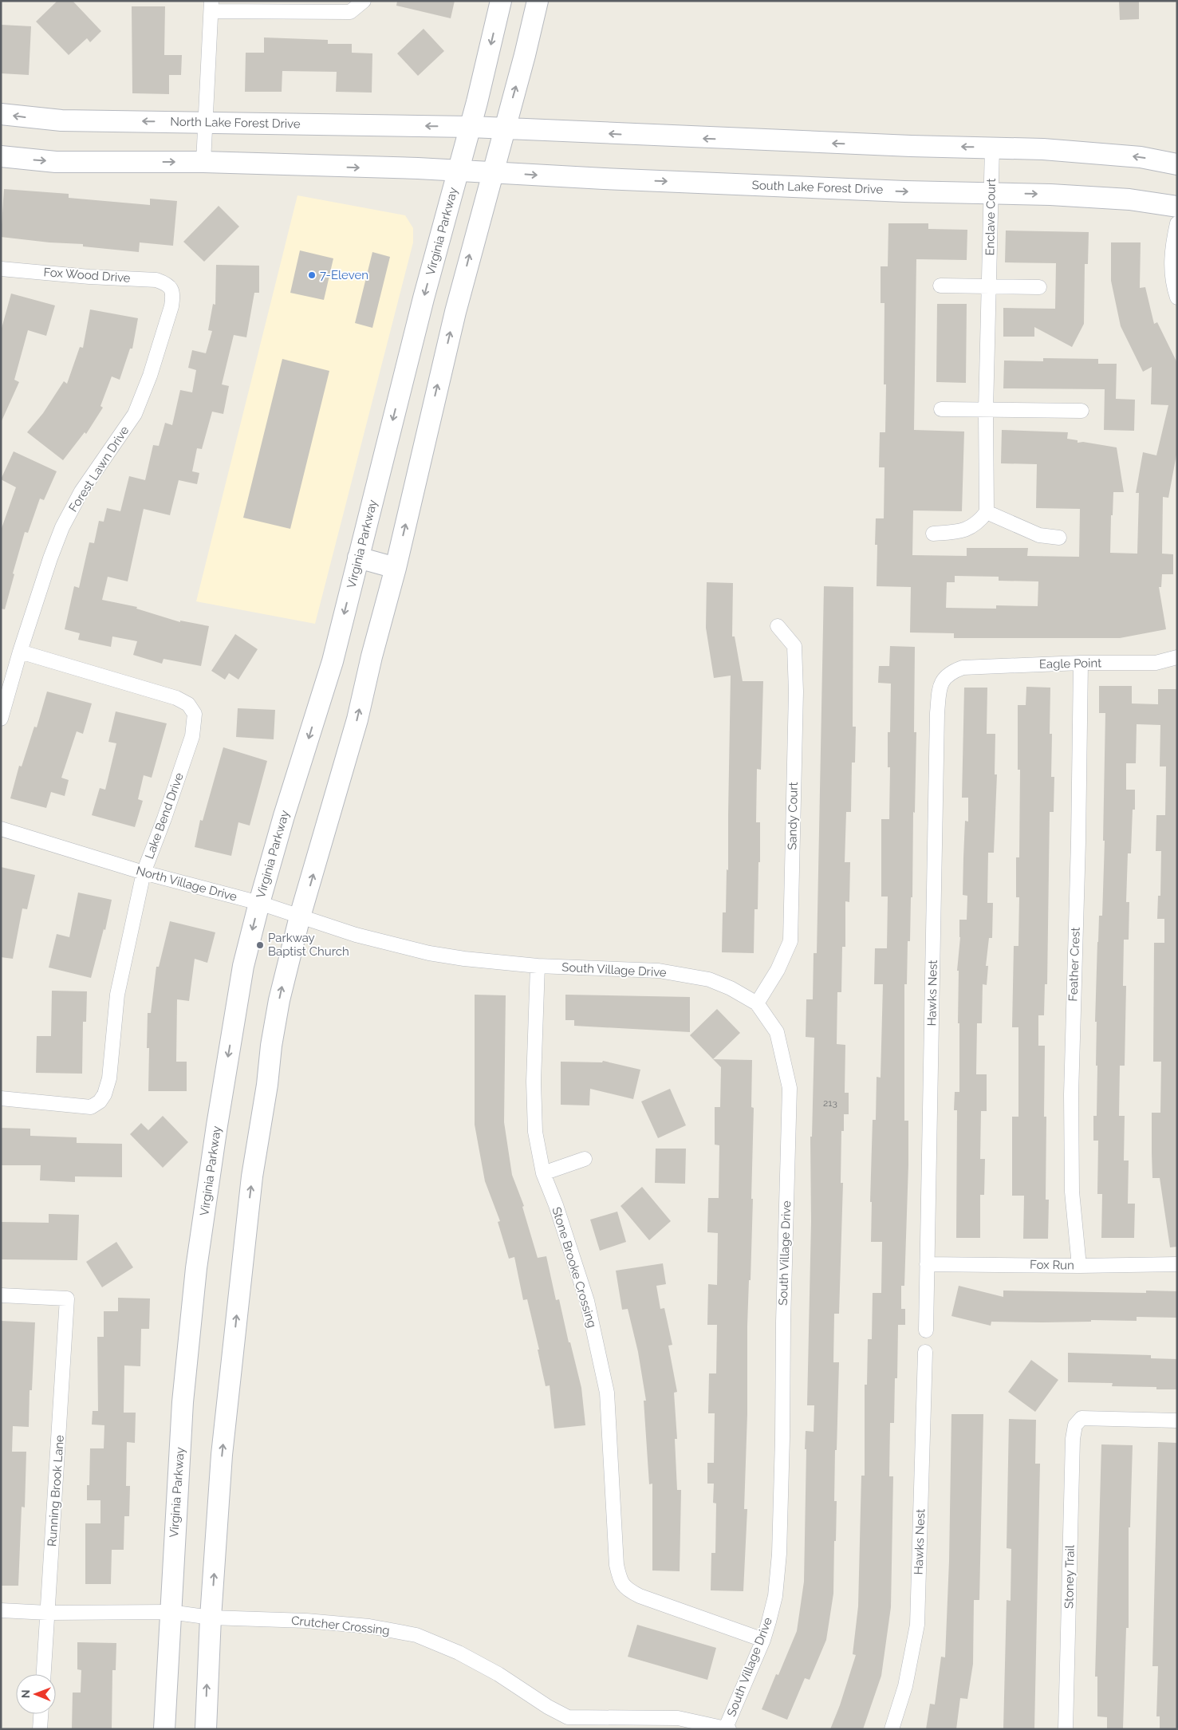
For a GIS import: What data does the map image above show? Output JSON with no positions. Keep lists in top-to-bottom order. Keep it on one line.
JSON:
{"streets":{"main road":["North Lake Forest Drive","South Lake Forest Drive","Virginia Parkway"],"street":["Enclave Court","Fox Wood Drive","Forest Lawn Drive","Eagle Point","Lake Bend Drive","Sandy Court","North Village Drive","Feather Crest","South Village Drive","Hawks Nest","Fox Run","Stone Brooke Crossing","Running Brook Lane","Stoney Trail","Crutcher Crossing"]},"crossings":[["North Lake Forest Drive","Virginia Parkway"],["South Lake Forest Drive","Enclave Court"],["South Lake Forest Drive","Virginia Parkway"],["Virginia Parkway","North Village Drive"],["Virginia Parkway","Crutcher Crossing"],["Fox Wood Drive","Forest Lawn Drive"],["Forest Lawn Drive","Lake Bend Drive"],["Eagle Point","Feather Crest"],["Eagle Point","Hawks Nest"],["Lake Bend Drive","North Village Drive"],["Sandy Court","South Village Drive"],["North Village Drive","South Village Drive"],["North Village Drive","Stone Brooke Crossing"],["Feather Crest","Fox Run"],["South Village Drive","Stone Brooke Crossing"],["South Village Drive","Crutcher Crossing"],["Hawks Nest","Fox Run"],["Running Brook Lane","Crutcher Crossing"]],"places":["7-Eleven","Parkway Baptist Church"],"house_numbers":["213"],"north":"left"}
